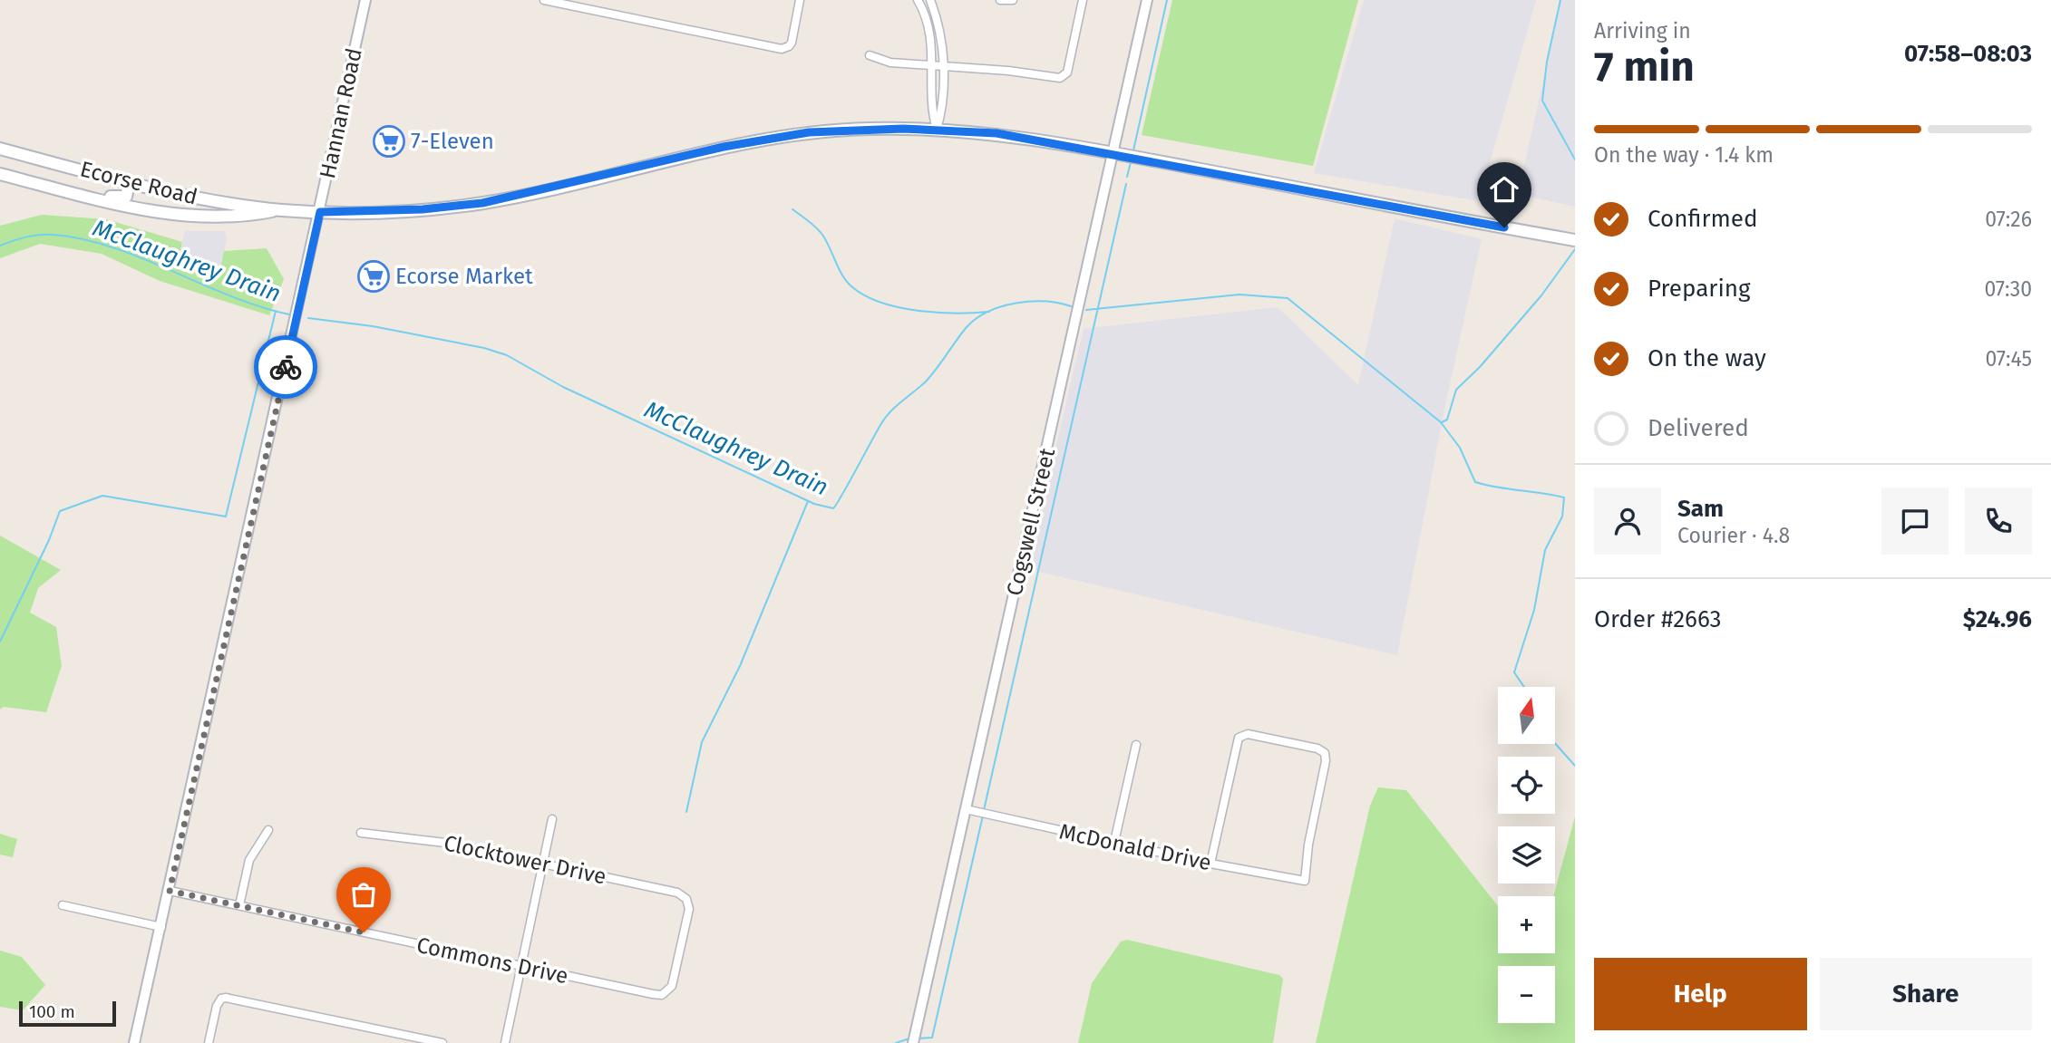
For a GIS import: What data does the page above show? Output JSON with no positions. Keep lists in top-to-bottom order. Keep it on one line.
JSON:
{"streets":{"main road":["Ecorse Road"],"street":["Hannan Road","Cogswell Street","McDonald Drive","Clocktower Drive","Commons Drive"]},"crossings":[["Hannan Road","Ecorse Road"],["Hannan Road","Commons Drive"],["Ecorse Road","Cogswell Street"],["Cogswell Street","McDonald Drive"],["Clocktower Drive","Commons Drive"]],"water":["McClaughrey Drain"],"places":{"supermarket":["7-Eleven","Ecorse Market"]},"scale_bar":"100 m","north":"top","page":{"heading":["7 min","Arriving in","07:58–08:03"],"panel":["Sam","Courier · 4.8","Order #2663","$24.96"],"bar":"On the way · 1.4 km","list":[["Confirmed","07:26"],["Preparing","07:30"],["On the way","07:45"],"Delivered"],"map_buttons":["+","−"],"buttons":["Help","Share"],"scale":"100 m"}}
